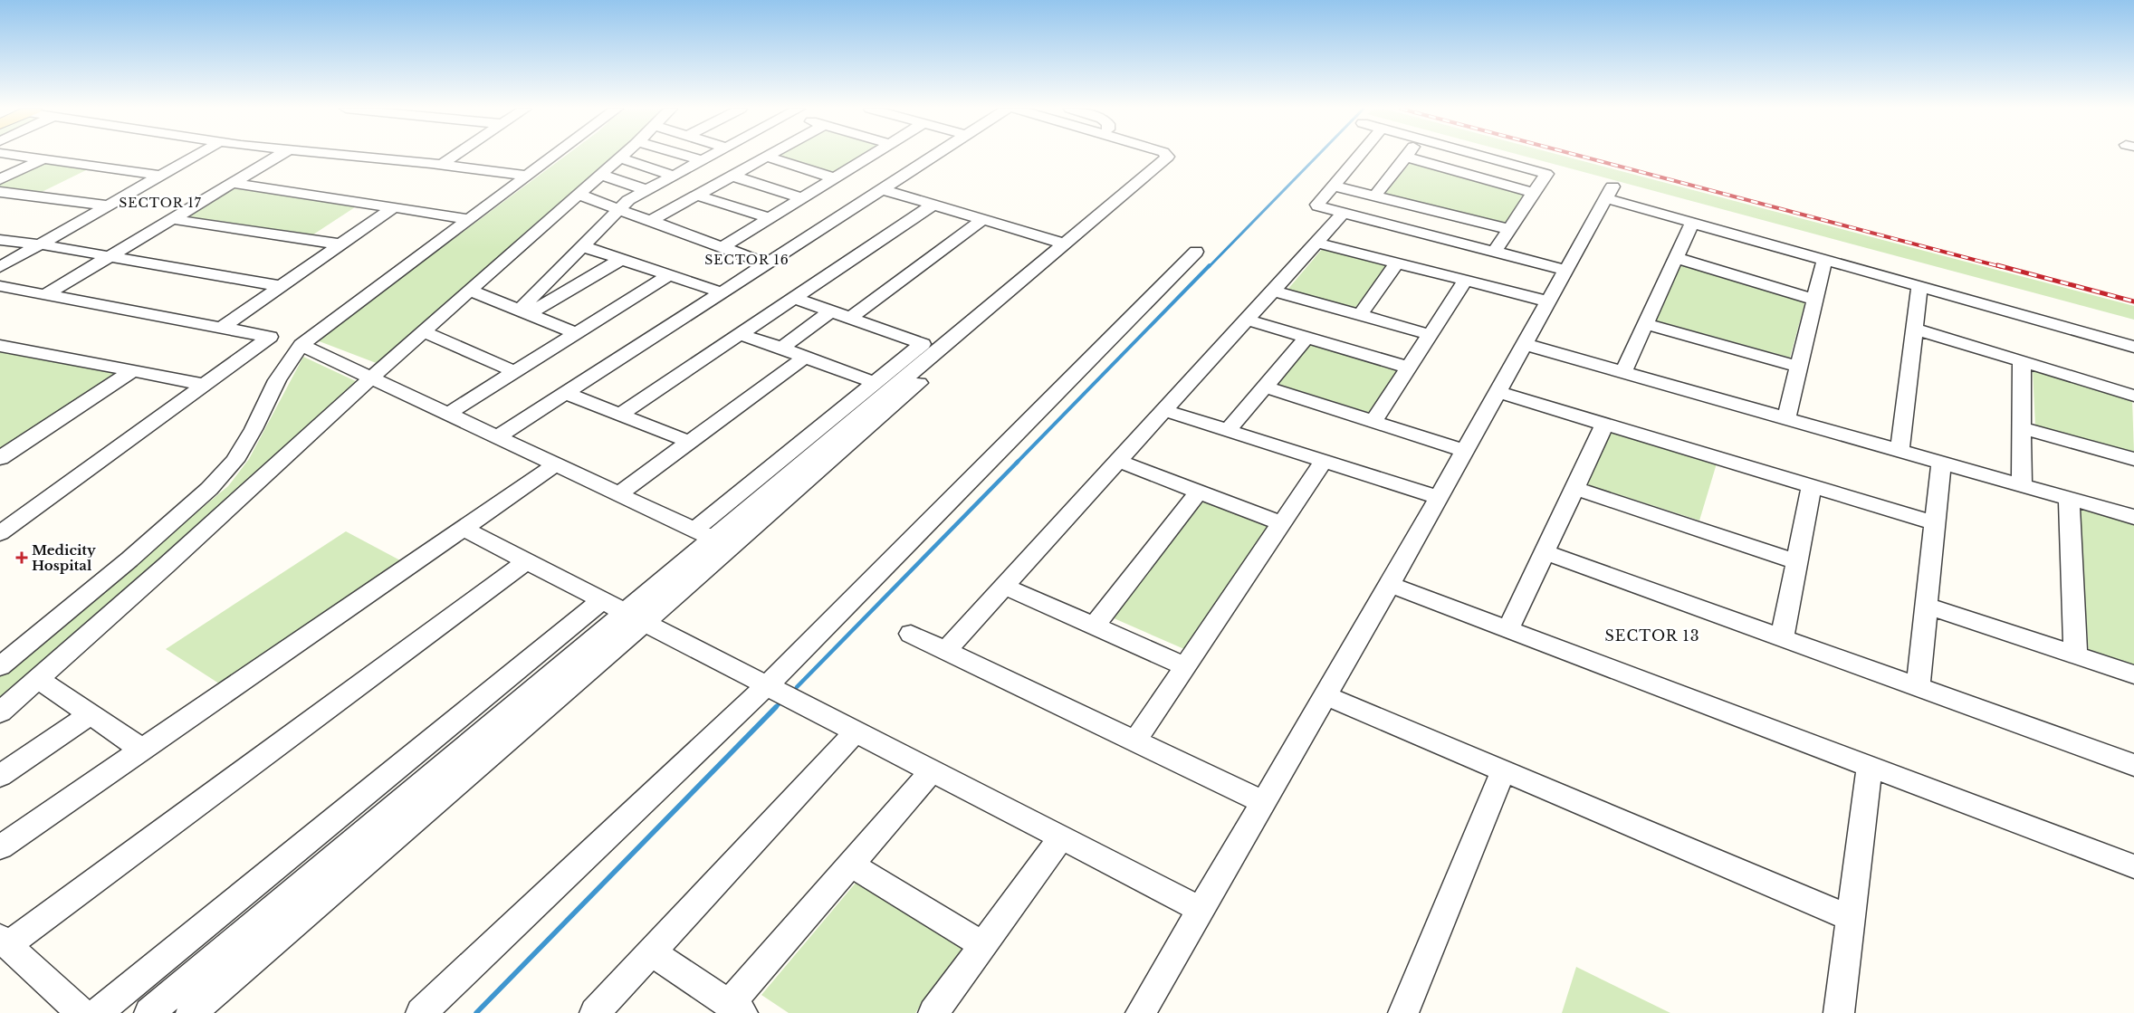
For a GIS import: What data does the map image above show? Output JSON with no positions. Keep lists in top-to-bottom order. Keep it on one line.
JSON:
{"districts":["SECTOR 17","SECTOR 16","SECTOR 13"],"places":{"health":["Medicity Hospital"]}}
